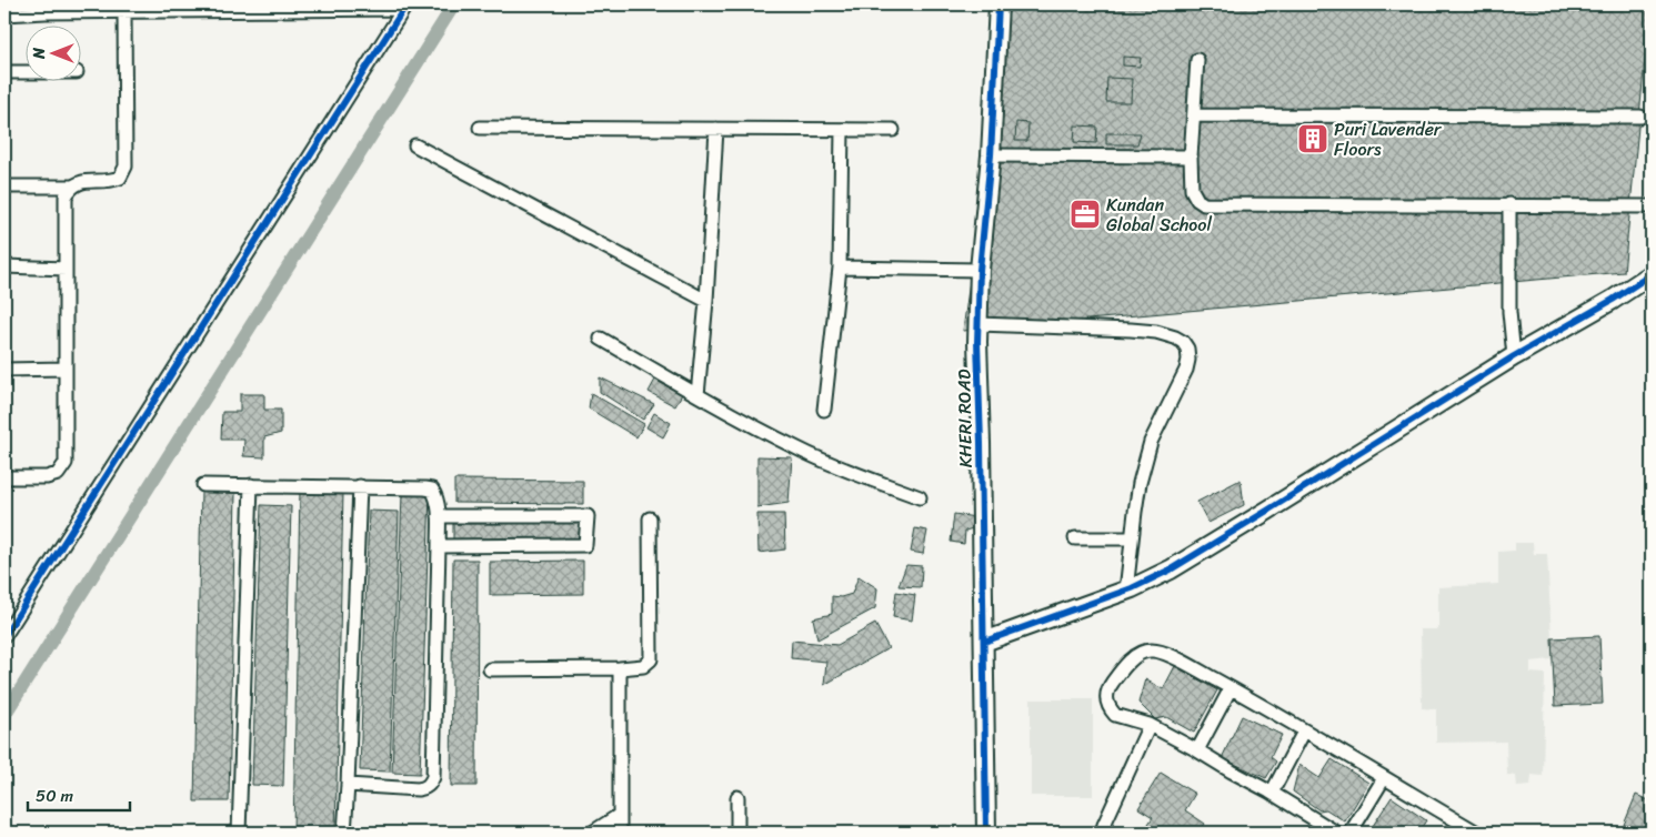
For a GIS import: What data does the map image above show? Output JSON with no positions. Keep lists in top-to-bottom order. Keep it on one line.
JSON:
{"streets":{"street":["KHERI ROAD"]},"places":{"building":["Puri Lavender Floors"],"office":["Kundan Global School"]},"scale_bar":"50 m","north":"left"}
